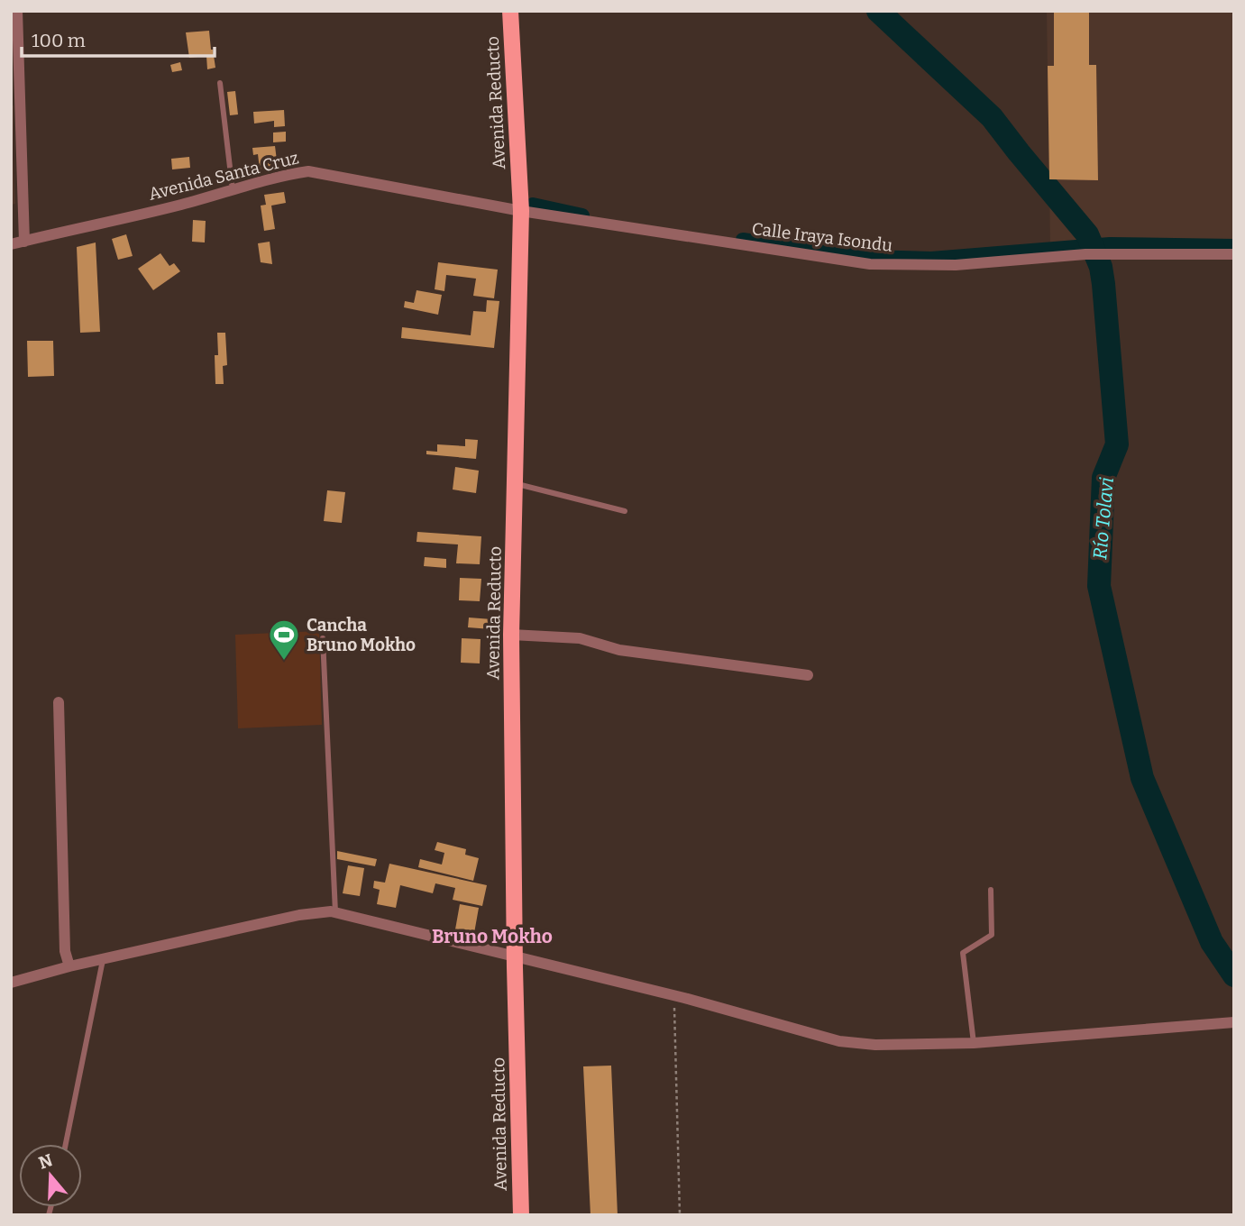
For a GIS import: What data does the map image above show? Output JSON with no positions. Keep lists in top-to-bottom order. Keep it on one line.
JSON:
{"streets":{"main road":["Avenida Reducto"],"street":["Avenida Santa Cruz","Calle Iraya Isondu"]},"crossings":[["Avenida Reducto","Avenida Santa Cruz"],["Avenida Reducto","Calle Iraya Isondu"],["Avenida Santa Cruz","Calle Iraya Isondu"]],"districts":["Bruno Mokho"],"water":["Río Tolavi"],"places":{"sports":["Cancha Bruno Mokho"]},"scale_bar":"100 m","north":"top"}
